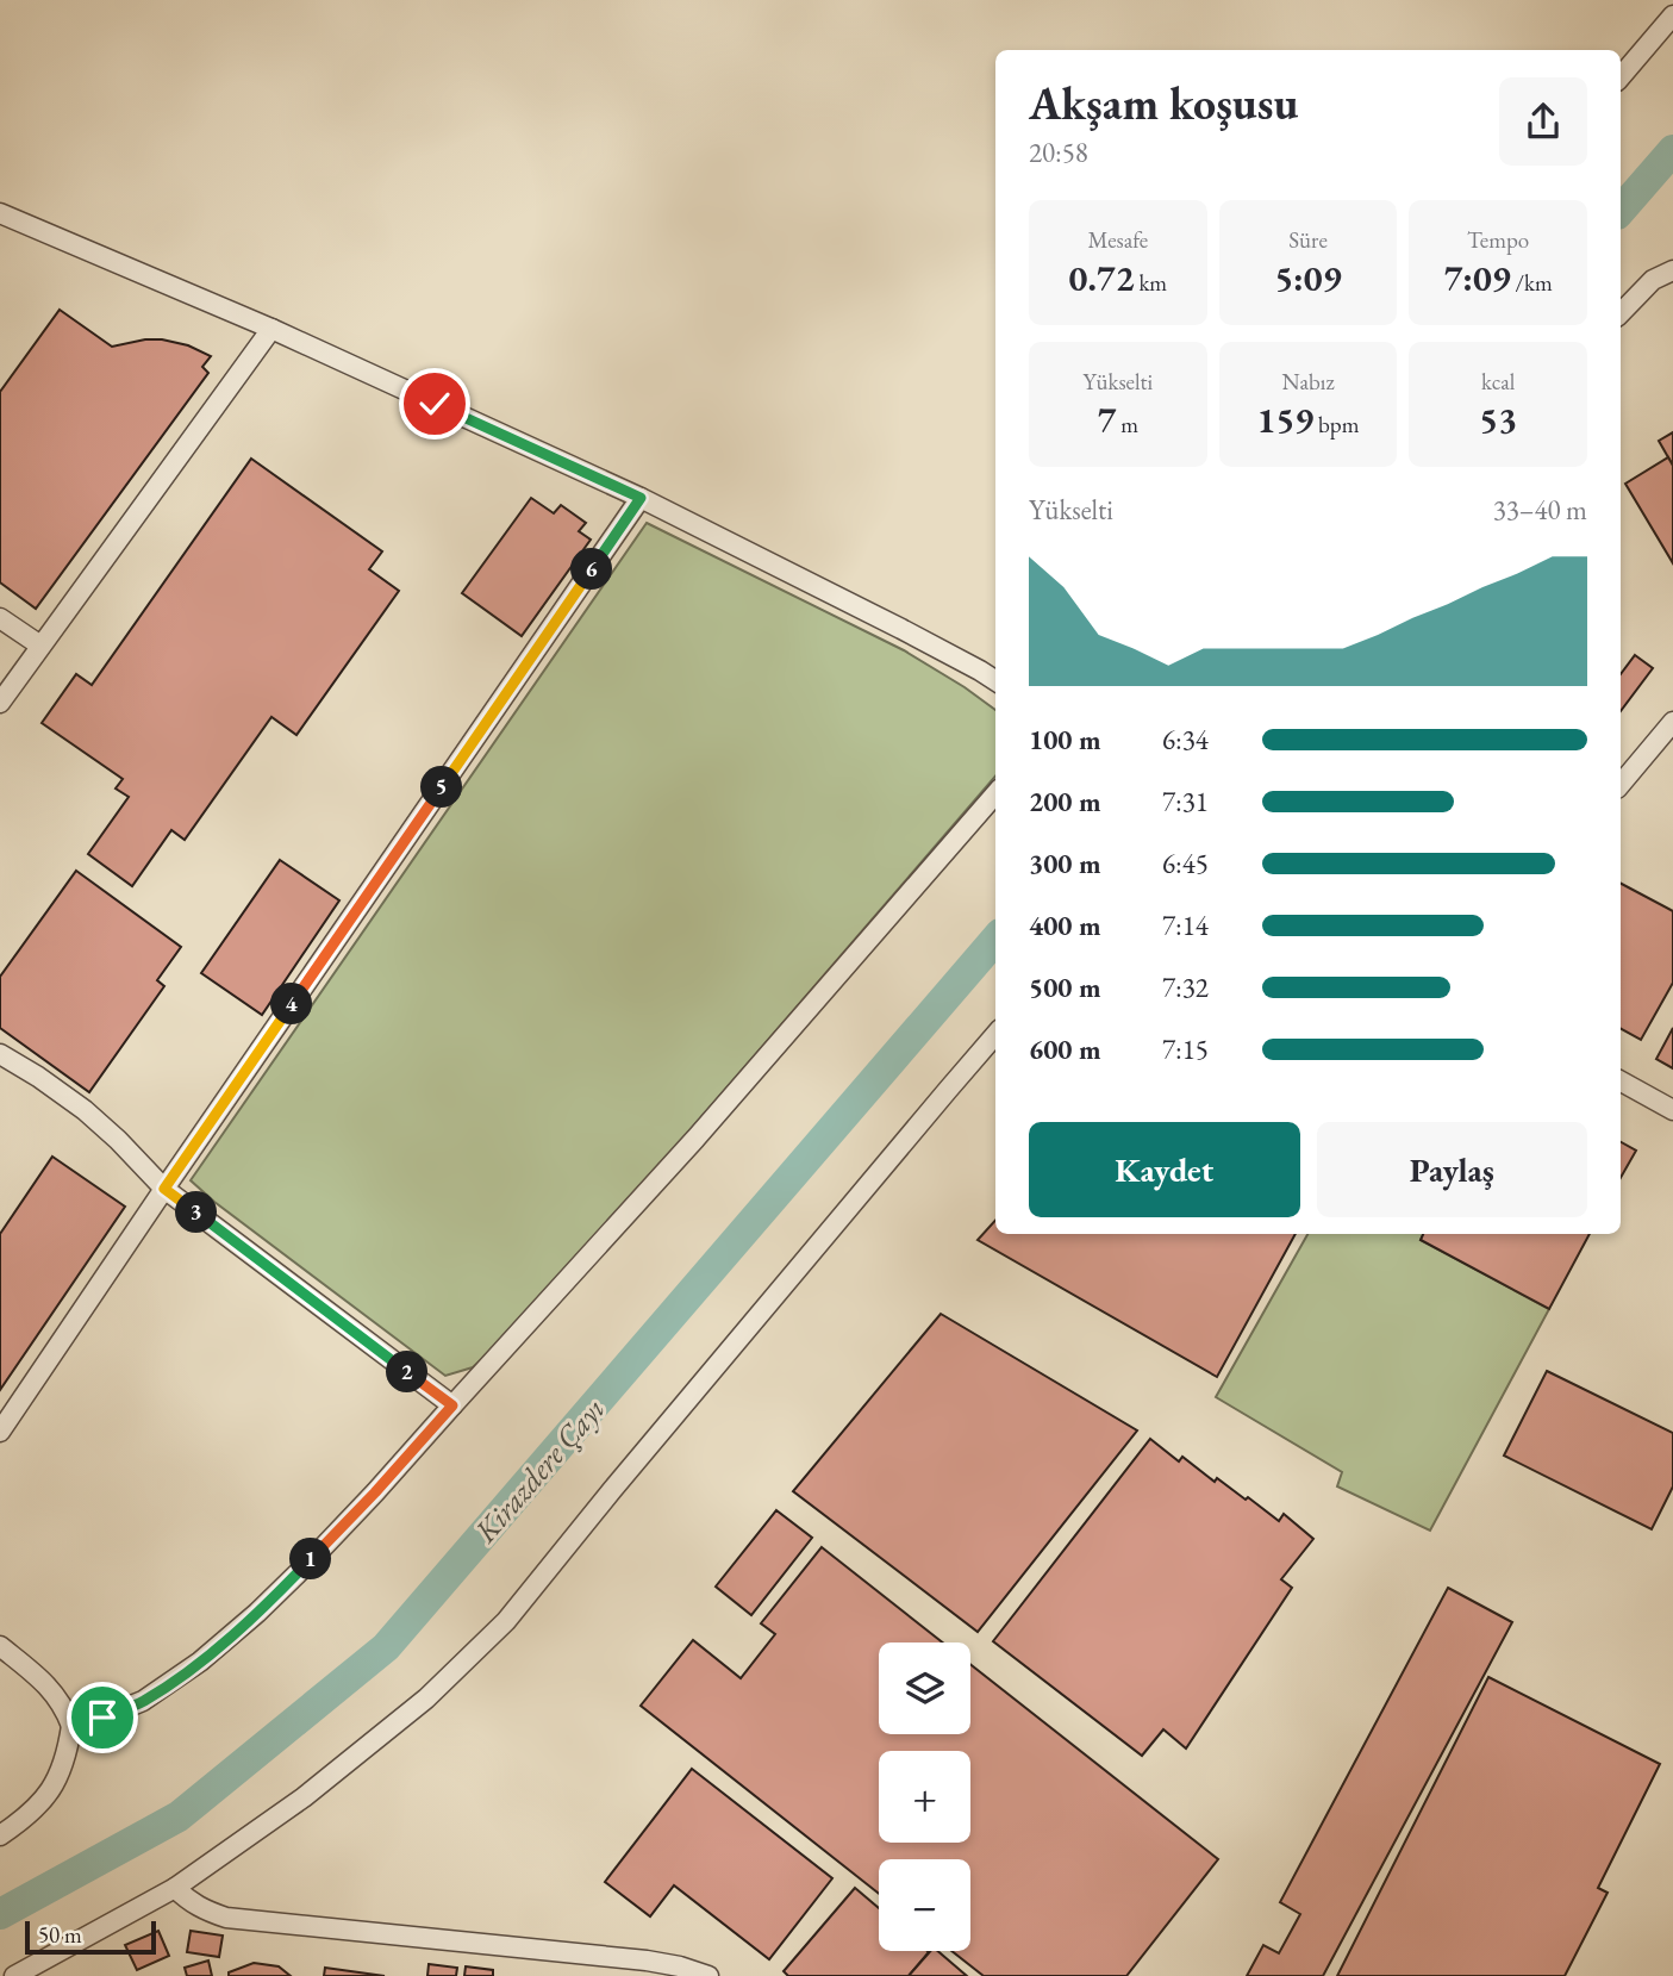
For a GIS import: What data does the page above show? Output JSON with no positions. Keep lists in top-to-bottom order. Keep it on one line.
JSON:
{"water":["Kirazdere Çayı"],"scale_bar":"50 m","page":{"heading":["Akşam koşusu","20:58"],"stats":[["Mesafe","0.72 km"],["Süre","5:09"],["Tempo","7:09 /km"],["Yükselti","7 m"],["Nabız","159 bpm"],["kcal","53"]],"chart":["Yükselti","33–40 m"],"pins":["6","5","4","3","2","1"],"list":[{"name":"100 m","note":"6:34"},{"name":"200 m","note":"7:31"},{"name":"300 m","note":"6:45"},{"name":"400 m","note":"7:14"},{"name":"500 m","note":"7:32"},{"name":"600 m","note":"7:15"}],"buttons":["Kaydet","Paylaş"],"map_buttons":["+","−"],"scale":"50 m"}}
